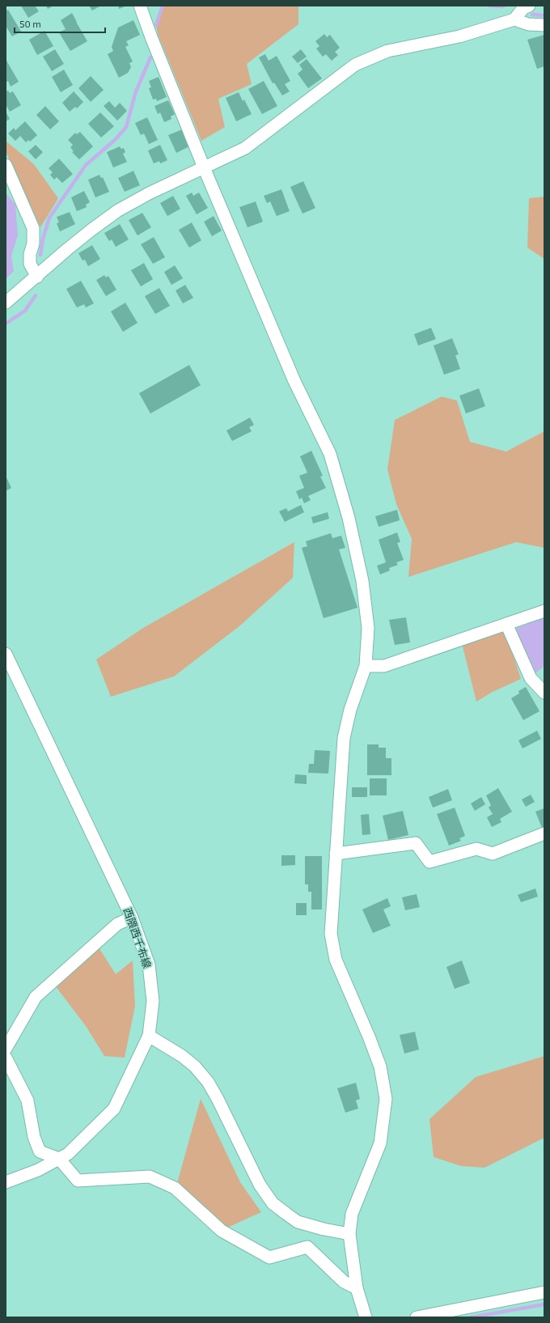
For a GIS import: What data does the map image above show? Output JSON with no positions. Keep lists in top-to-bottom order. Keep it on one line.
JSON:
{"streets":{"street":["西隈西千布線"]},"scale_bar":"50 m"}
